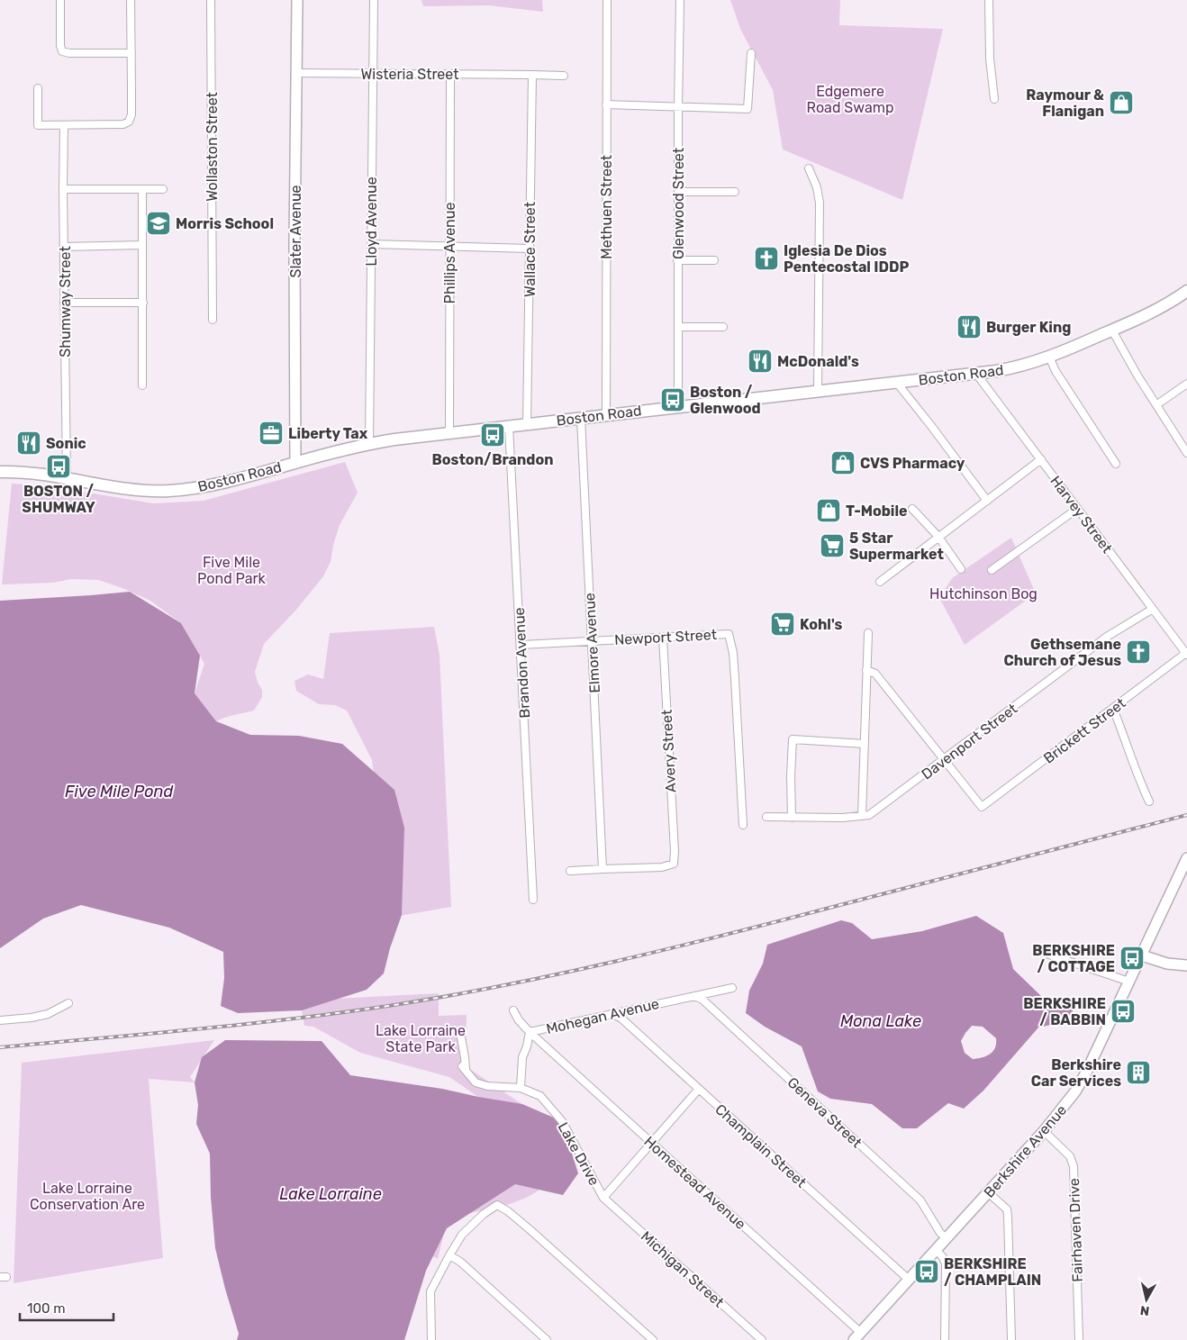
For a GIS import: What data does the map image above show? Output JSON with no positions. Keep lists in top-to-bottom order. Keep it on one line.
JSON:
{"streets":{"main road":["Slater Avenue","Boston Road","Berkshire Avenue"],"street":["Wisteria Street","Wollaston Street","Glenwood Street","Methuen Street","Lloyd Avenue","Wallace Street","Phillips Avenue","Shumway Street","Harvey Street","Newport Street","Elmore Avenue","Brandon Avenue","Brickett Street","Davenport Street","Avery Street","Mohegan Avenue","Geneva Street","Champlain Street","Lake Drive","Homestead Avenue","Fairhaven Drive","Michigan Street"]},"crossings":[["Wisteria Street","Lloyd Avenue"],["Wisteria Street","Slater Avenue"],["Wisteria Street","Wallace Street"],["Wisteria Street","Phillips Avenue"],["Glenwood Street","Boston Road"],["Methuen Street","Boston Road"],["Lloyd Avenue","Boston Road"],["Slater Avenue","Boston Road"],["Wallace Street","Boston Road"],["Phillips Avenue","Boston Road"],["Shumway Street","Boston Road"],["Boston Road","Harvey Street"],["Boston Road","Elmore Avenue"],["Boston Road","Brandon Avenue"],["Harvey Street","Brickett Street"],["Harvey Street","Davenport Street"],["Newport Street","Elmore Avenue"],["Newport Street","Brandon Avenue"],["Newport Street","Avery Street"],["Elmore Avenue","Avery Street"],["Brickett Street","Davenport Street"],["Mohegan Avenue","Geneva Street"],["Mohegan Avenue","Champlain Street"],["Mohegan Avenue","Lake Drive"],["Mohegan Avenue","Homestead Avenue"],["Geneva Street","Berkshire Avenue"],["Champlain Street","Berkshire Avenue"],["Berkshire Avenue","Homestead Avenue"],["Berkshire Avenue","Fairhaven Drive"],["Lake Drive","Michigan Street"]],"water":["Five Mile Pond","Mona Lake","Lake Lorraine"],"parks":["Edgemere Road Swamp","Five Mile Pond Park","Hutchinson Bog","Lake Lorraine State Park","Lake Lorraine Conservation Are"],"places":{"shop":["Raymour & Flanigan","CVS Pharmacy","T-Mobile"],"school or university":["Morris School"],"church":["Iglesia De Dios Pentecostal IDDP","Gethsemane Church of Jesus"],"restaurant":["Burger King","McDonald's","Sonic"],"bus stop":["Boston / Glenwood","Boston/Brandon","BOSTON / SHUMWAY","BERKSHIRE / COTTAGE","BERKSHIRE / BABBIN","BERKSHIRE / CHAMPLAIN"],"office":["Liberty Tax"],"supermarket":["5 Star Supermarket","Kohl's"],"building":["Berkshire Car Services"]},"scale_bar":"100 m","north":"bottom"}
